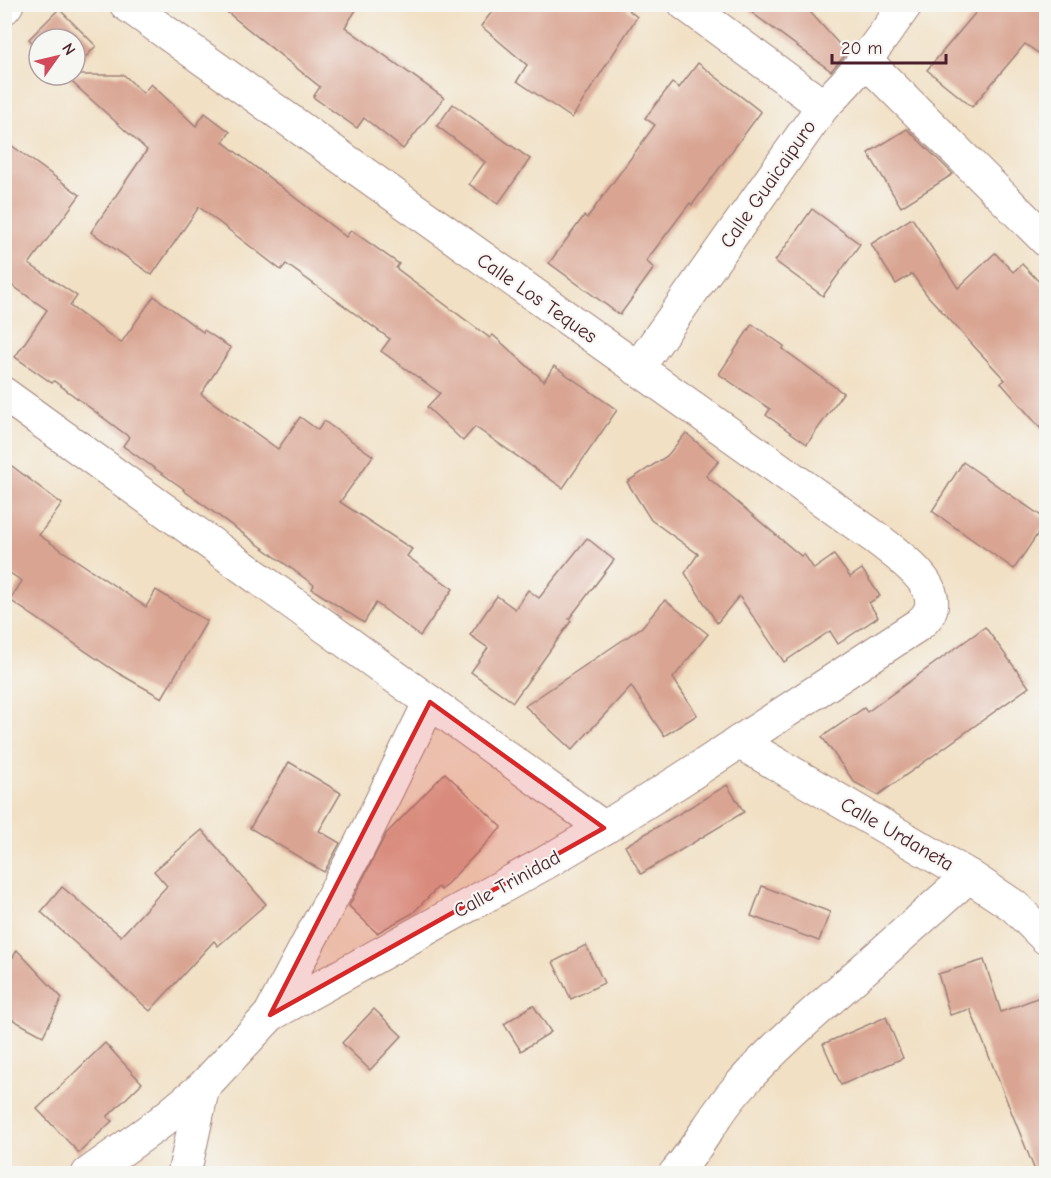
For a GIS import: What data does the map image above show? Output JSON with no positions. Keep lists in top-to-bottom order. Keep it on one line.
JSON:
{"streets":{"street":["Calle Guaicaipuro","Calle Los Teques","Calle Urdaneta","Calle Trinidad"]},"crossings":[["Calle Guaicaipuro","Calle Los Teques"],["Calle Los Teques","Calle Trinidad"],["Calle Urdaneta","Calle Trinidad"]],"scale_bar":"20 m","north":"top right"}
